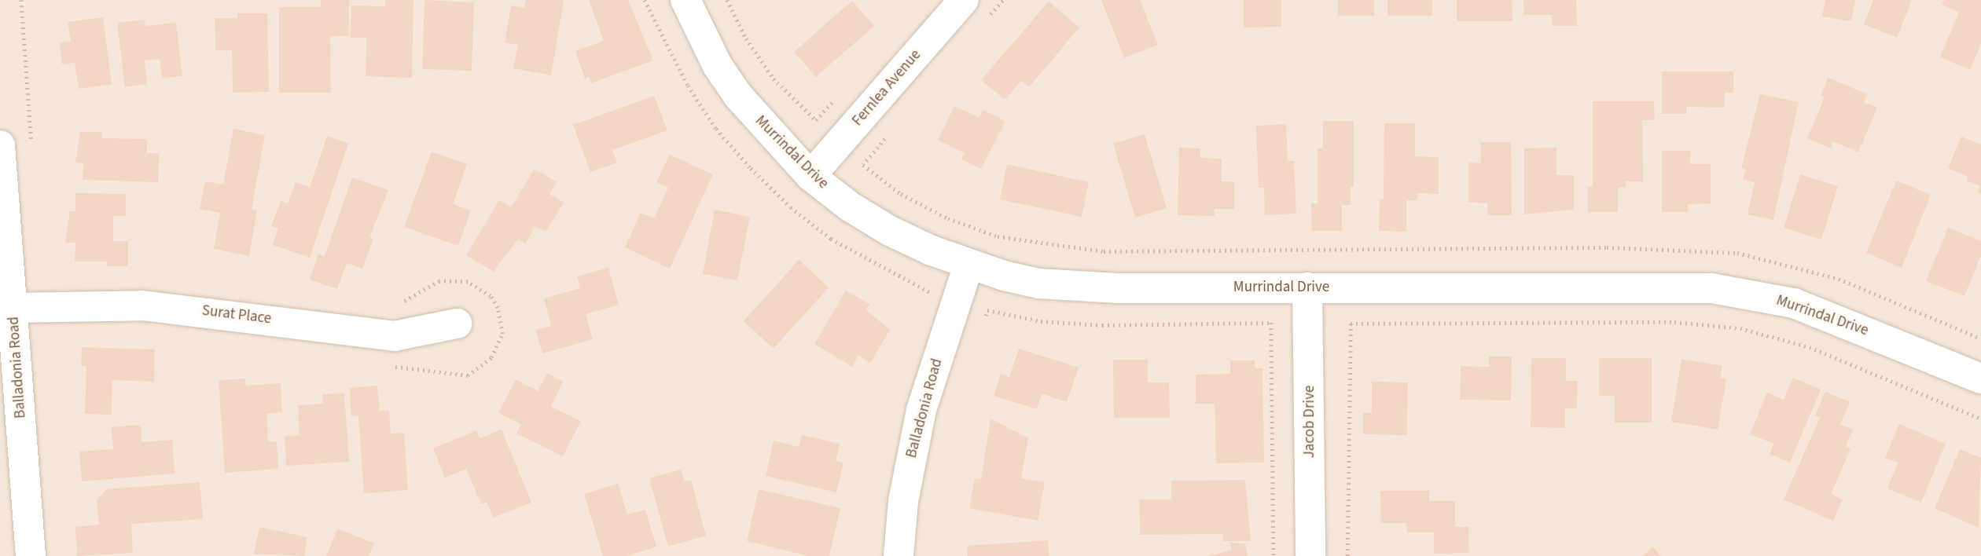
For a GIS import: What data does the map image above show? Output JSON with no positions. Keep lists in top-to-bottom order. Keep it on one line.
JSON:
{"streets":{"street":["Fernlea Avenue","Murrindal Drive","Surat Place","Balladonia Road","Jacob Drive"]},"crossings":[["Fernlea Avenue","Murrindal Drive"],["Murrindal Drive","Balladonia Road"],["Murrindal Drive","Jacob Drive"],["Surat Place","Balladonia Road"]]}
